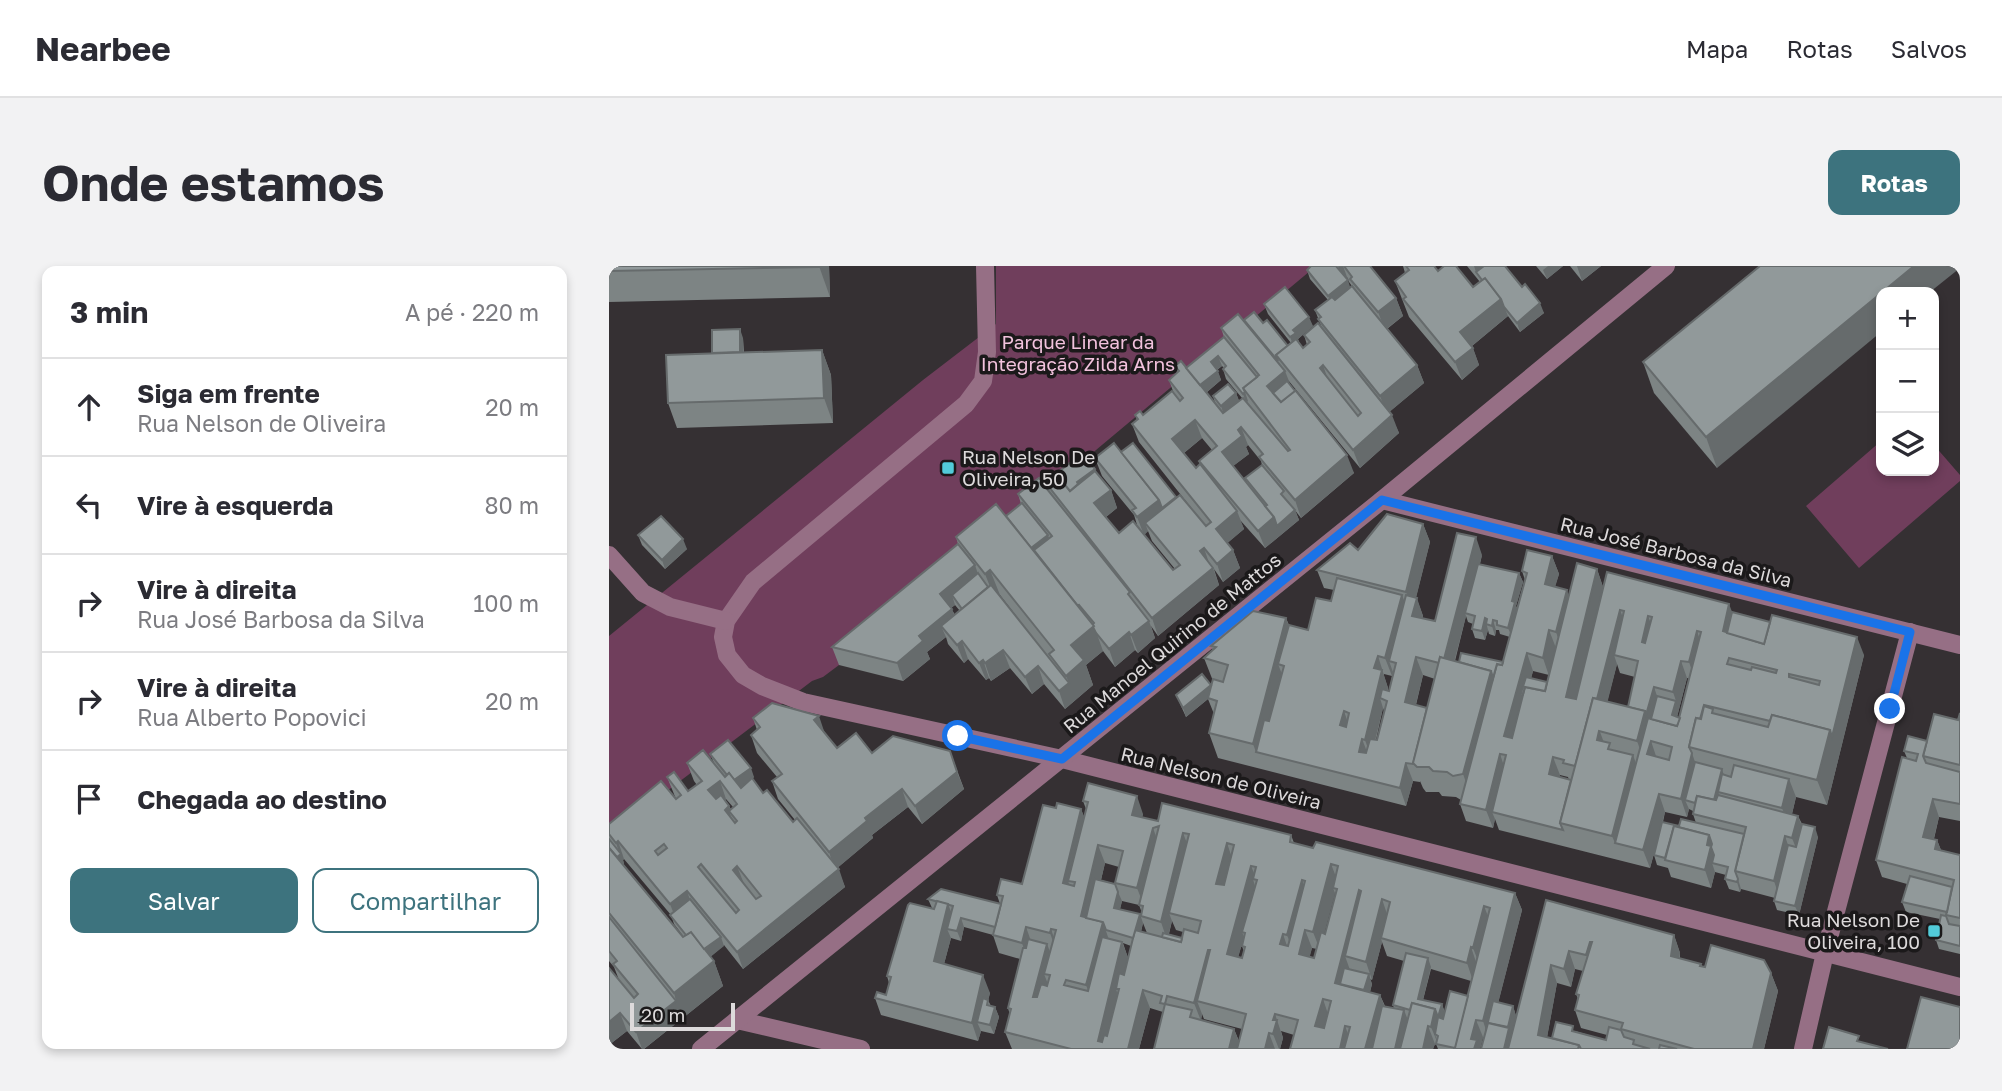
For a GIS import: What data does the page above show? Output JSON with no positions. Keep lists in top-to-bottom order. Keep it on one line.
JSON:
{"streets":{"street":["Rua José Barbosa da Silva","Rua Manoel Quirino de Mattos","Rua Nelson de Oliveira"]},"crossings":[["Rua José Barbosa da Silva","Rua Manoel Quirino de Mattos"],["Rua Manoel Quirino de Mattos","Rua Nelson de Oliveira"]],"parks":["Parque Linear da Integração Zilda Arns"],"places":{"transit":["Rua Nelson De Oliveira, 50","Rua Nelson De Oliveira, 100"]},"scale_bar":"20 m","page":{"header":"Nearbee","nav":["Mapa","Rotas","Salvos"],"buttons":["Rotas",["Salvar","Compartilhar"]],"title":"Onde estamos","heading":["3 min","A pé · 220 m"],"map_buttons":["+","−"],"list":[["Siga em frente","Rua Nelson de Oliveira","20 m"],["Vire à esquerda","80 m"],["Vire à direita","Rua José Barbosa da Silva","100 m"],["Vire à direita","Rua Alberto Popovici","20 m"],"Chegada ao destino"],"scale":"20 m"}}
